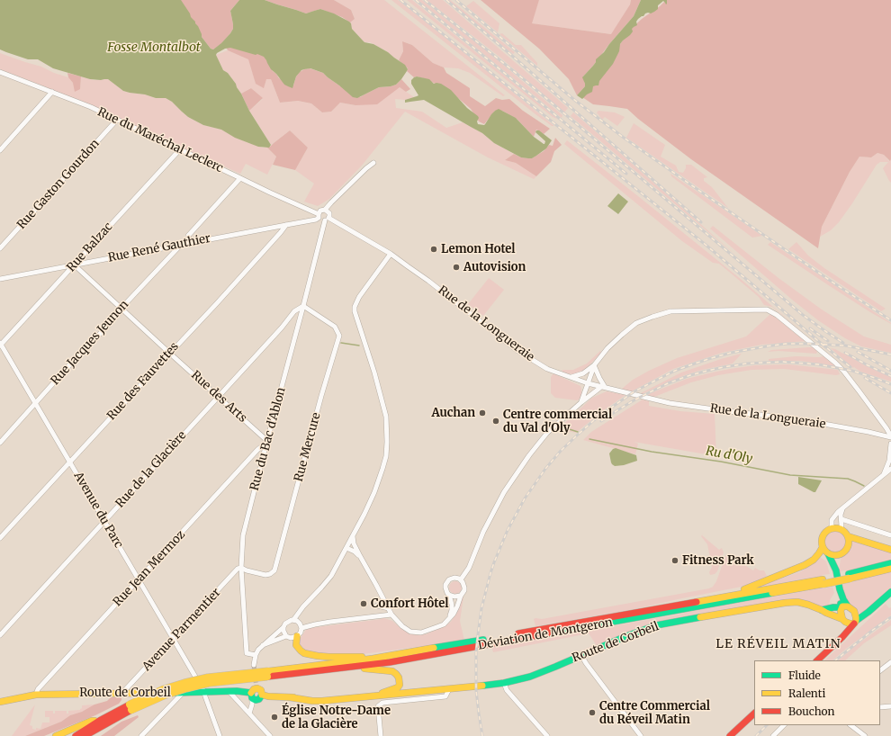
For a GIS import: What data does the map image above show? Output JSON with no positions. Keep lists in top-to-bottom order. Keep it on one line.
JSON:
{"streets":{"main road":["Déviation de Montgeron","Route de Corbeil"],"street":["Rue du Maréchal Leclerc","Rue Gaston Gourdon","Rue Balzac","Rue René Gauthier","Rue de la Longueraie","Rue Jacques Jeunon","Rue des Fauvettes","Rue des Arts","Rue du Bac d'Ablon","Rue Mercure","Rue de la Glacière","Avenue du Parc","Rue Jean Mermoz","Avenue Parmentier"]},"crossings":[["Rue du Maréchal Leclerc","Rue Gaston Gourdon"],["Rue du Maréchal Leclerc","Rue Balzac"],["Rue du Maréchal Leclerc","Rue René Gauthier"],["Rue du Maréchal Leclerc","Rue de la Longueraie"],["Rue du Maréchal Leclerc","Rue du Bac d'Ablon"],["Rue Balzac","Rue René Gauthier"],["Rue Balzac","Rue des Arts"],["Rue Balzac","Avenue du Parc"],["Rue René Gauthier","Rue de la Longueraie"],["Rue René Gauthier","Rue Jacques Jeunon"],["Rue René Gauthier","Rue des Fauvettes"],["Rue René Gauthier","Rue des Arts"],["Rue René Gauthier","Rue du Bac d'Ablon"],["Rue de la Longueraie","Rue du Bac d'Ablon"],["Rue Jacques Jeunon","Rue des Arts"],["Rue Jacques Jeunon","Avenue du Parc"],["Rue des Fauvettes","Rue des Arts"],["Rue des Fauvettes","Avenue du Parc"],["Rue des Arts","Rue du Bac d'Ablon"],["Rue des Arts","Rue de la Glacière"],["Rue des Arts","Rue Jean Mermoz"],["Rue du Bac d'Ablon","Rue Mercure"],["Rue du Bac d'Ablon","Rue de la Glacière"],["Rue du Bac d'Ablon","Rue Jean Mermoz"],["Rue du Bac d'Ablon","Avenue Parmentier"],["Rue Mercure","Rue de la Glacière"],["Rue Mercure","Avenue Parmentier"],["Rue de la Glacière","Avenue du Parc"],["Avenue du Parc","Rue Jean Mermoz"],["Avenue du Parc","Avenue Parmentier"],["Avenue du Parc","Route de Corbeil"],["Rue Jean Mermoz","Route de Corbeil"],["Avenue Parmentier","Route de Corbeil"]],"districts":["LE RÉVEIL MATIN"],"water":["Fosse Montalbot","Ru d'Oly"],"places":["Lemon Hotel","Autovision","Auchan","Centre commercial du Val d'Oly","Fitness Park","Confort Hôtel","Centre Commercial du Réveil Matin","Église Notre-Dame de la Glacière"],"legend":["Fluide","Ralenti","Bouchon"]}
